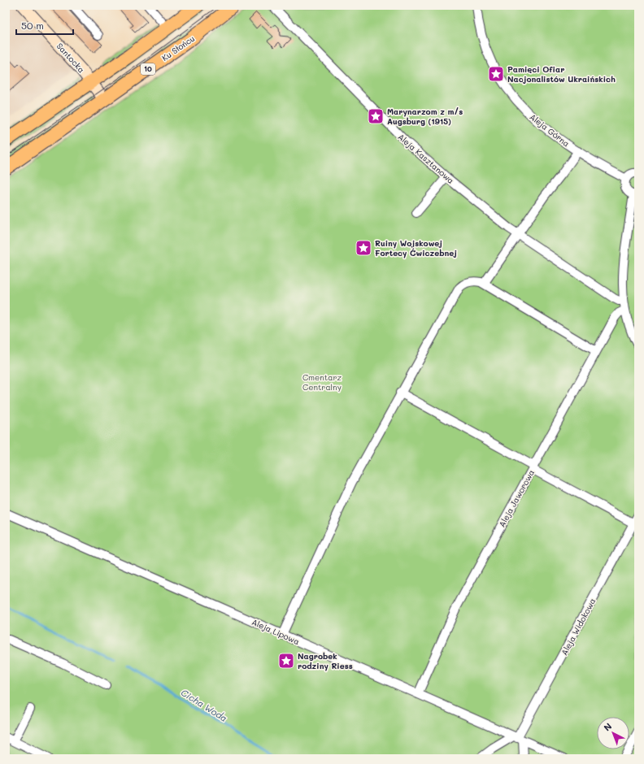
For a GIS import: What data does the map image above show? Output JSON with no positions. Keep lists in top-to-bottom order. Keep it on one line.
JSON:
{"streets":{"main road":["Ku Słońcu","10"],"street":["Santocka","Aleja Górna","Aleja Kasztanowa","Aleja Jaworowa","Aleja Widokowa","Aleja Lipowa"]},"crossings":[["Aleja Jaworowa","Aleja Lipowa"],["Aleja Widokowa","Aleja Lipowa"]],"water":["Cicha Woda"],"parks":["Cmentarz Centralny"],"places":{"place":["Pamięci Ofiar Nacjonalistów Ukraińskich","Marynarzom z m/s Augsburg (1915)","Ruiny Wojskowej Fortecy Ćwiczebnej","Nagrobek rodziny Riess"]},"scale_bar":"50 m","north":"top left"}
